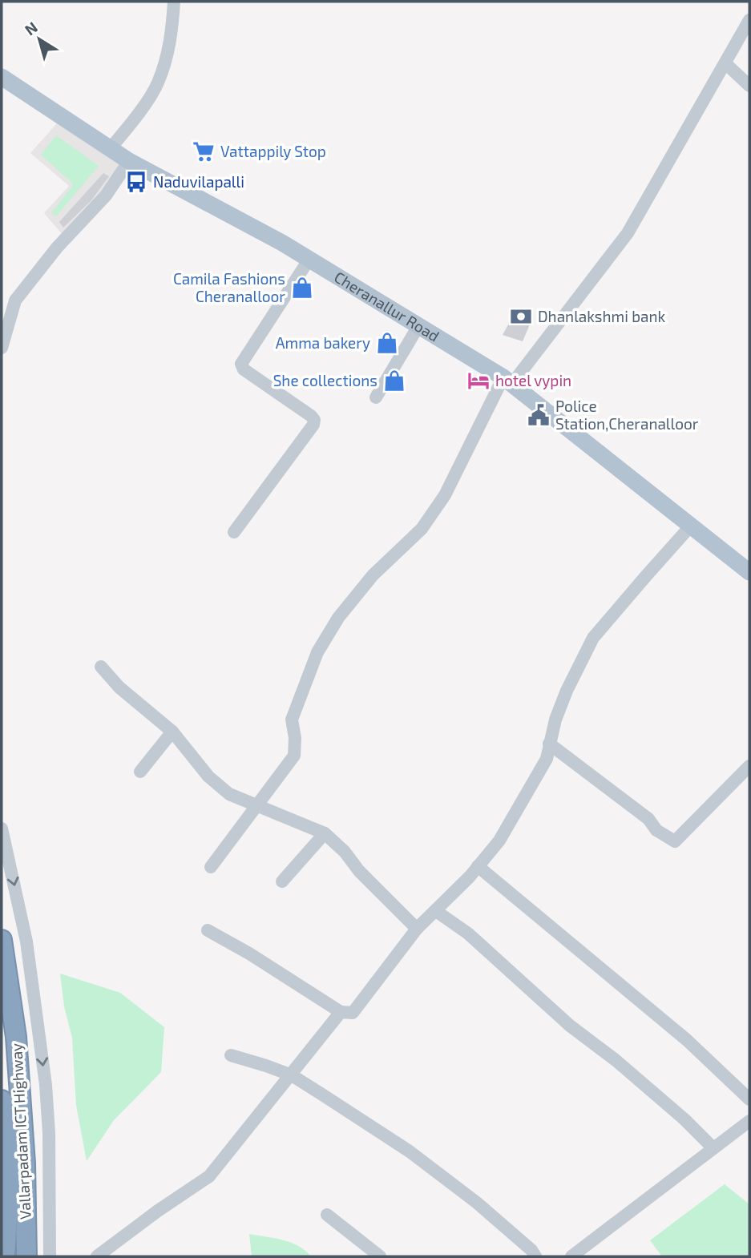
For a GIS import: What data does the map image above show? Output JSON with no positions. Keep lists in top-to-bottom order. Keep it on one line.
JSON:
{"streets":{"highway":["Vallarpadam ICT Highway"],"main road":["Cheranallur Road"]},"places":{"supermarket":["Vattappily Stop"],"bus stop":["Naduvilapalli"],"shop":["Camila Fashions Cheranalloor","Amma bakery","She collections"],"bank":["Dhanlakshmi bank"],"hotel":["hotel vypin"],"public building":["Police Station,Cheranalloor"]},"north":"top left"}
